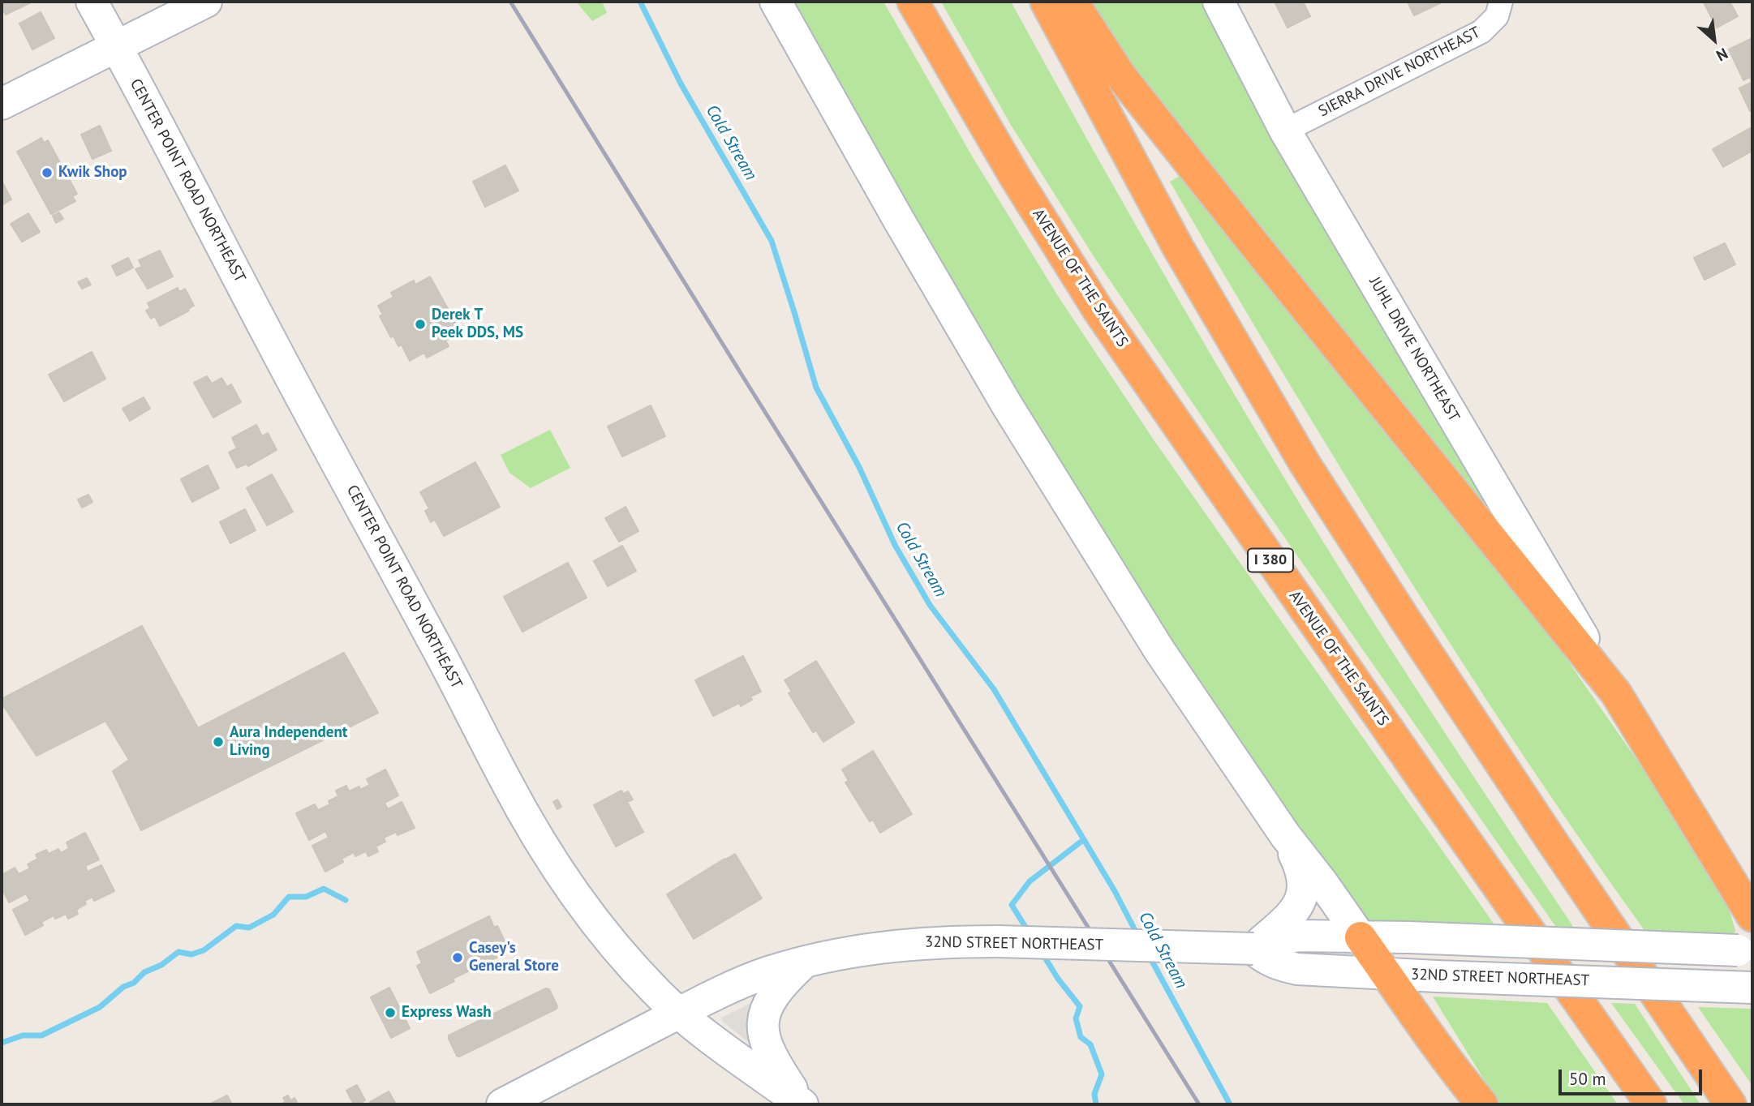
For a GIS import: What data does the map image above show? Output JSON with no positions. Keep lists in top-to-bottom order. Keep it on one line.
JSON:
{"streets":{"highway":["AVENUE OF THE SAINTS","I 380"],"main road":["CENTER POINT ROAD NORTHEAST","JUHL DRIVE NORTHEAST","32ND STREET NORTHEAST"],"street":["SIERRA DRIVE NORTHEAST"]},"crossings":[["SIERRA DRIVE NORTHEAST","JUHL DRIVE NORTHEAST"],["CENTER POINT ROAD NORTHEAST","32ND STREET NORTHEAST"]],"water":["Cold Stream"],"places":["Kwik Shop","Derek T Peek DDS, MS","Aura Independent Living","Casey's General Store","Express Wash"],"scale_bar":"50 m","north":"bottom right"}
